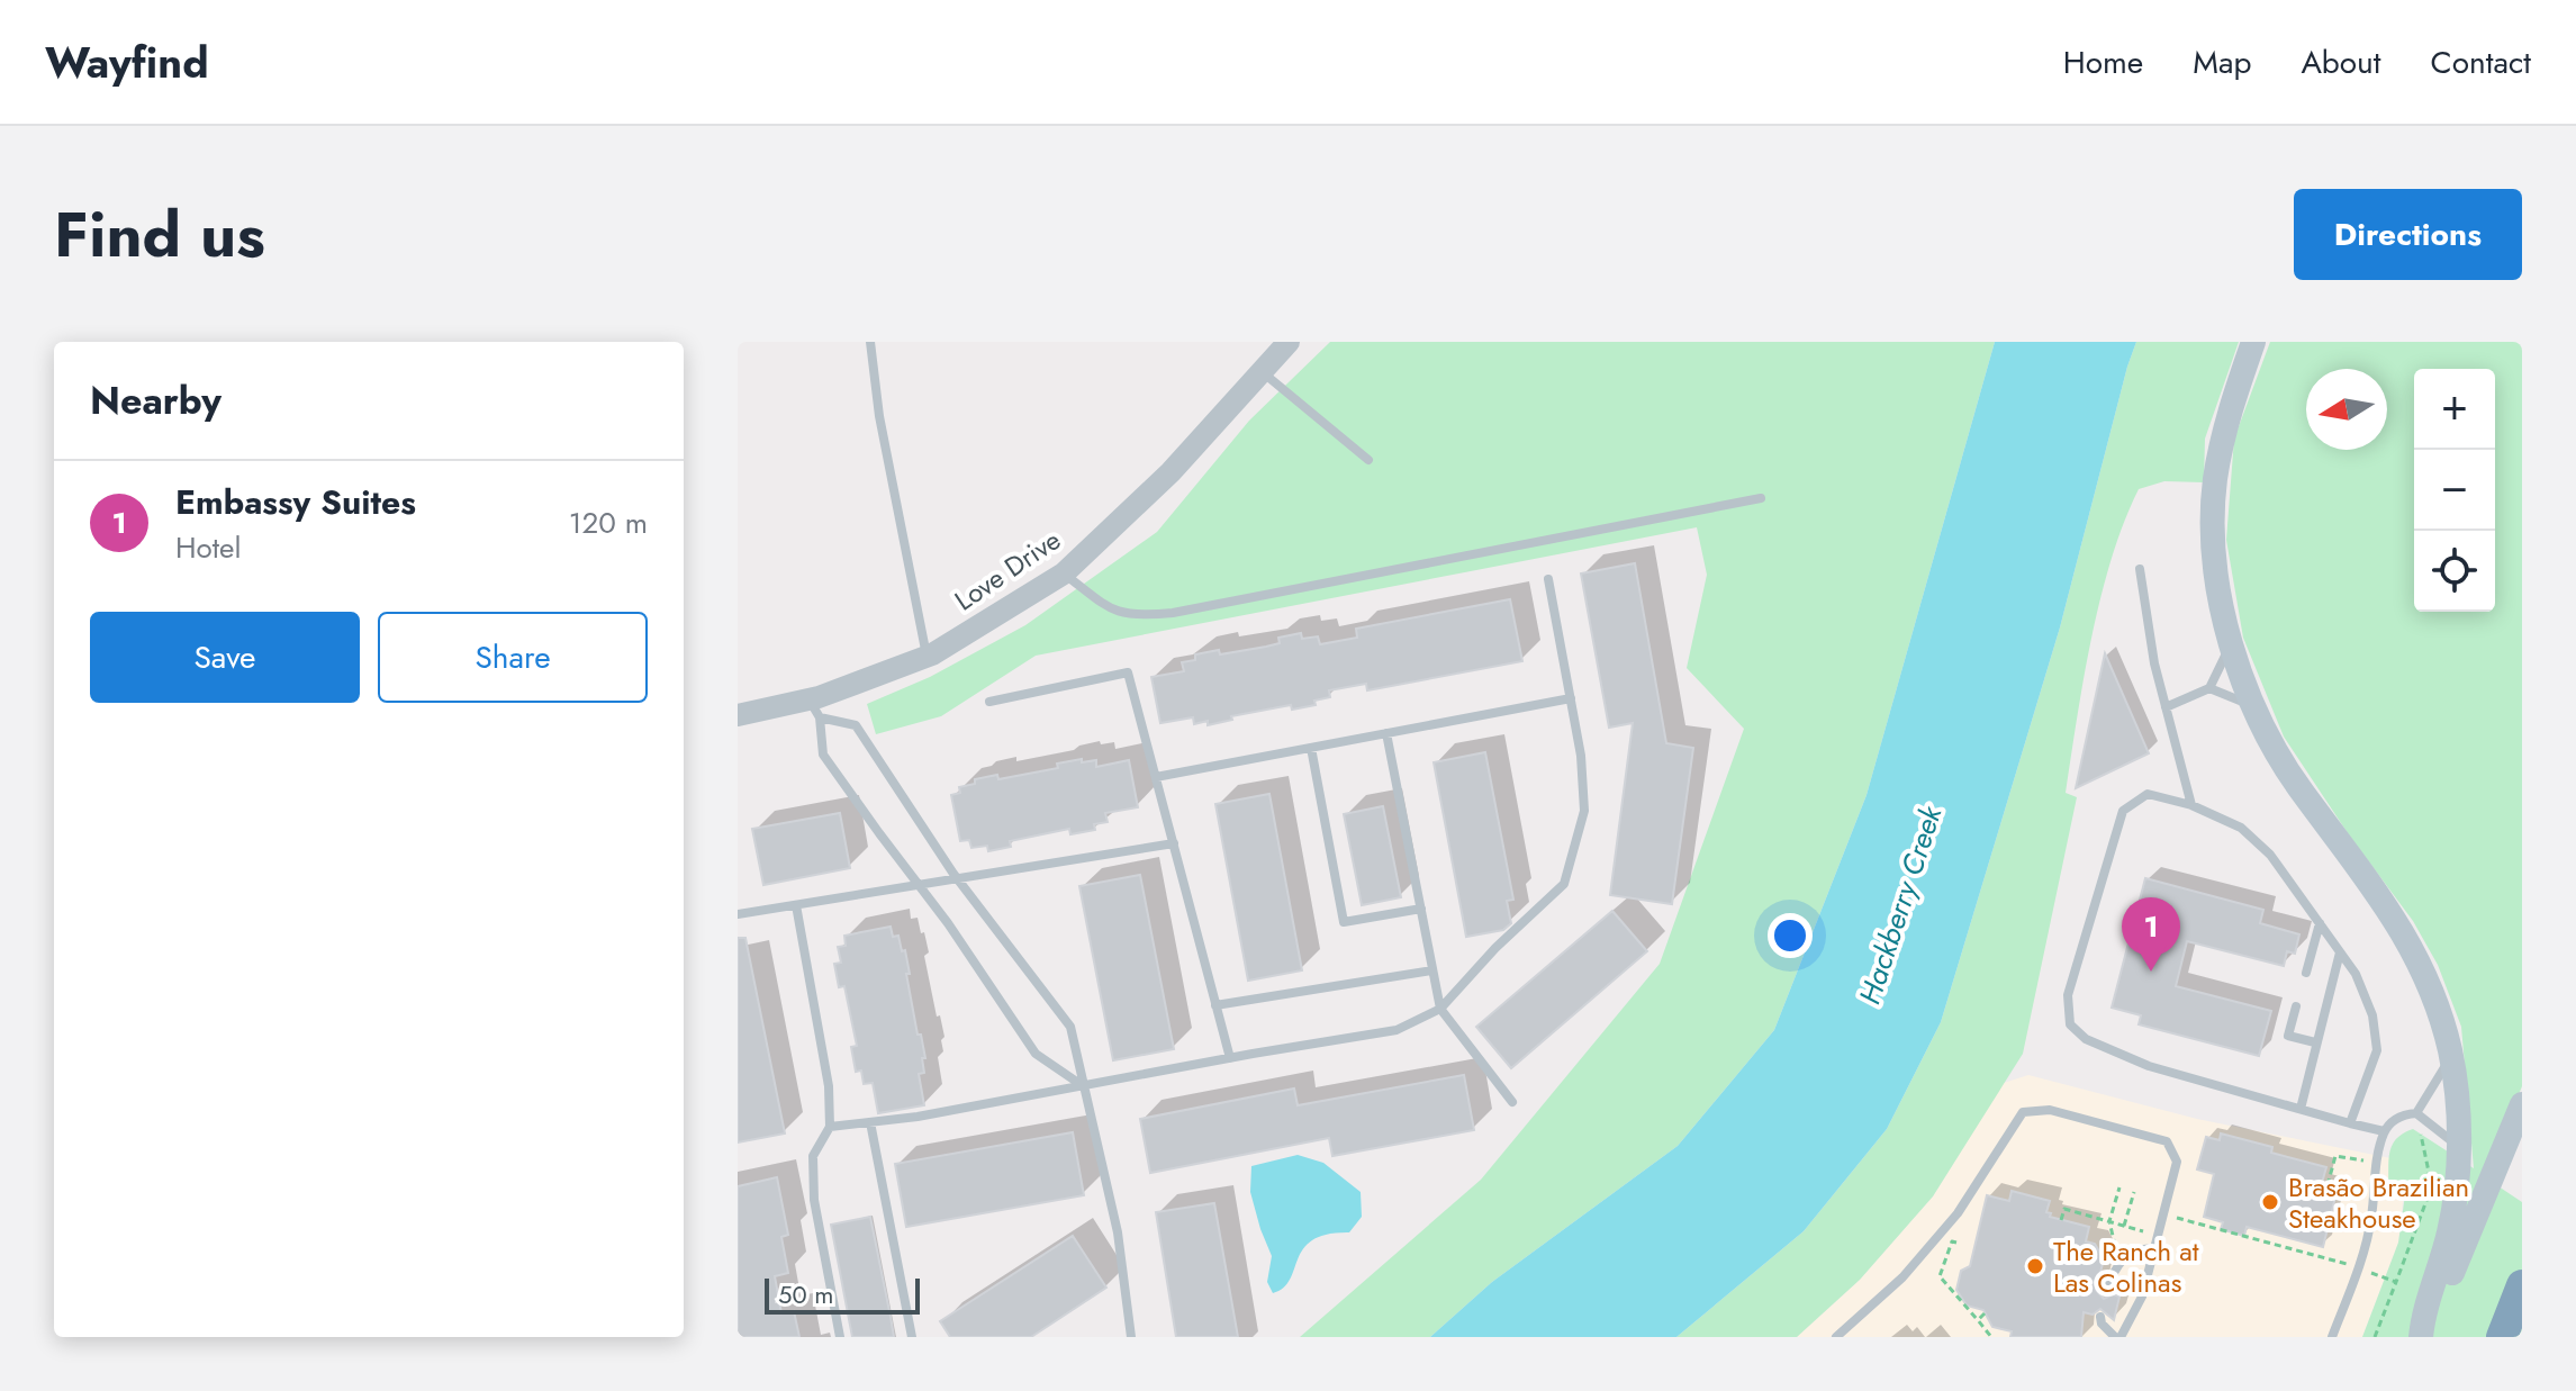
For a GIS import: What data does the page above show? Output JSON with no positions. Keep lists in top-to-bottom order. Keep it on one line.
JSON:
{"streets":{"street":["Love Drive"]},"water":["Hackberry Creek"],"places":["Brasão Brazilian Steakhouse","The Ranch at Las Colinas"],"scale_bar":"50 m","north":"left","page":{"header":"Wayfind","nav":["Home","Map","About","Contact"],"title":"Find us","buttons":["Directions",["Save","Share"]],"heading":"Nearby","map_buttons":["+","−"],"list":[{"mark":"1","name":"Embassy Suites","note":"Hotel","value":"120 m"}],"pins":"1","scale":"50 m"}}
